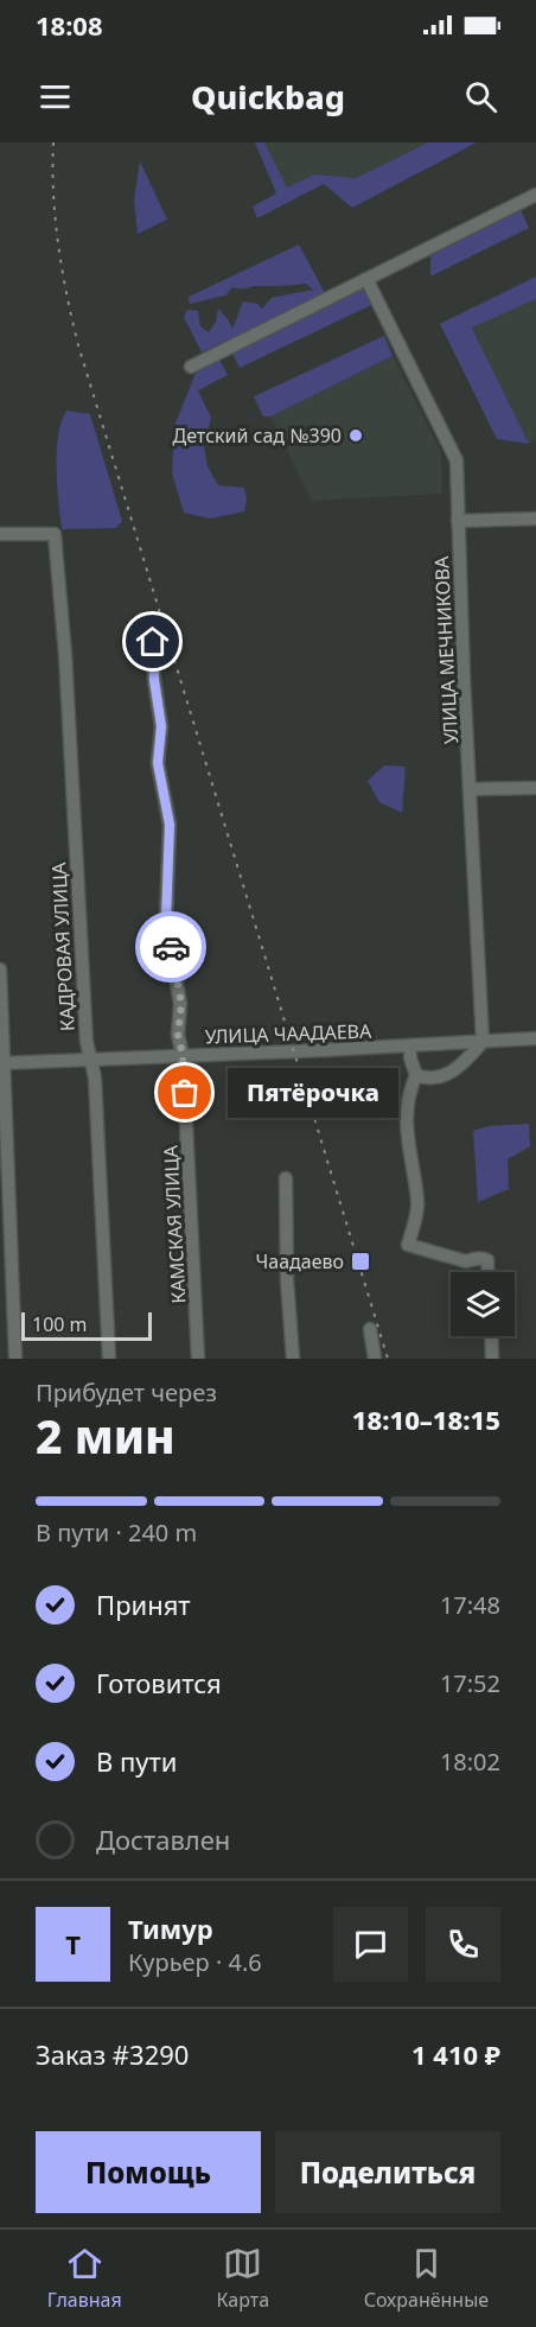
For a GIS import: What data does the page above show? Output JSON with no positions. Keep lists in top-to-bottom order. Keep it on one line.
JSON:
{"streets":{"street":["УЛИЦА МЕЧНИКОВА","КАДРОВАЯ УЛИЦА","УЛИЦА ЧААДАЕВА","КАМСКАЯ УЛИЦА"]},"crossings":[["УЛИЦА МЕЧНИКОВА","УЛИЦА ЧААДАЕВА"],["КАДРОВАЯ УЛИЦА","УЛИЦА ЧААДАЕВА"],["УЛИЦА ЧААДАЕВА","КАМСКАЯ УЛИЦА"]],"places":{"other":["Детский сад №390","Пятёрочка"],"transit":["Чаадаево"]},"scale_bar":"100 m","page":{"status":"18:08","header":"Quickbag","bubble":"Пятёрочка","scale":"100 m","heading":["2 мин","Прибудет через","18:10–18:15"],"panel":["Тимур","Курьер · 4.6","Заказ #3290","1 410 ₽"],"bar":"В пути · 240 m","list":[["Принят","17:48"],["Готовится","17:52"],["В пути","18:02"],"Доставлен"],"round":"Т","buttons":["Помощь","Поделиться"],"tabs":["Главная","Карта","Сохранённые"]}}
